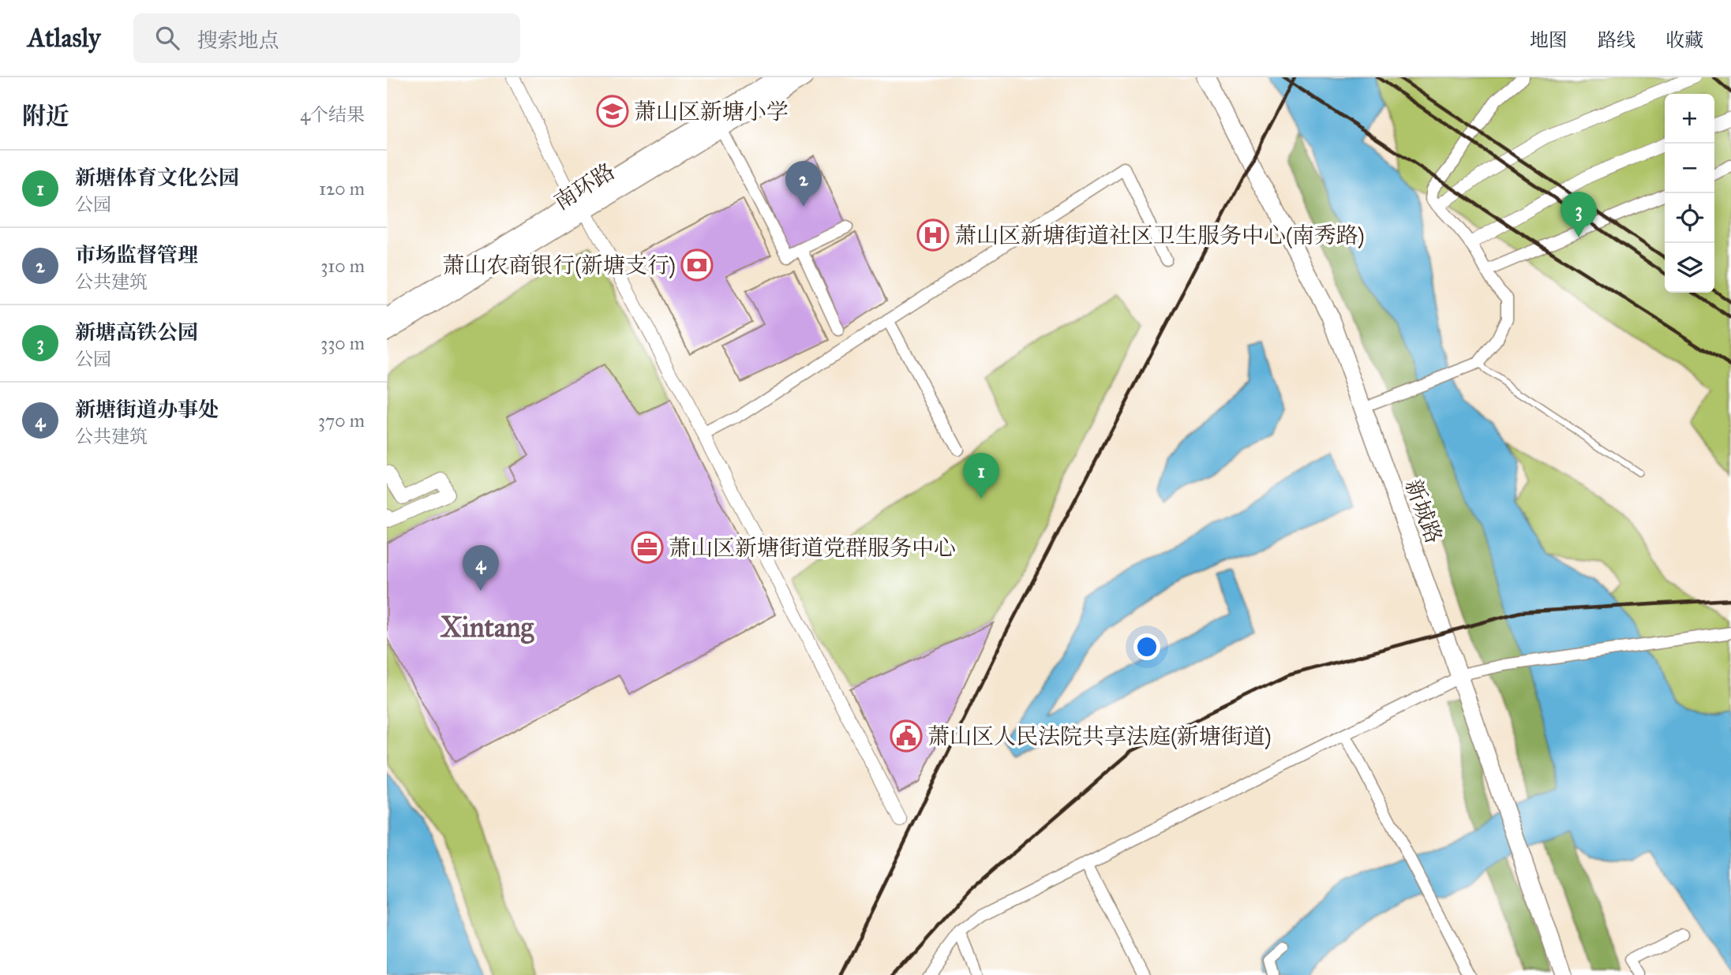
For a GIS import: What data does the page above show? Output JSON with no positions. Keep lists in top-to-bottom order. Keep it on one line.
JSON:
{"streets":{"main road":["南环路","新城路"]},"districts":["Xintang"],"places":{"school or university":["萧山区新塘小学"],"hospital":["萧山区新塘街道社区卫生服务中心(南秀路)"],"bank":["萧山农商银行(新塘支行)"],"office":["萧山区新塘街道党群服务中心"],"public building":["萧山区人民法院共享法庭(新塘街道)"]},"page":{"header":"Atlasly","search":"搜索地点","nav":["地图","路线","收藏"],"heading":["附近","4个结果"],"map_buttons":["+","−"],"list":[{"mark":"1","name":"新塘体育文化公园","note":"公园","value":"120 m"},{"mark":"2","name":"市场监督管理","note":"公共建筑","value":"310 m"},{"mark":"3","name":"新塘高铁公园","note":"公园","value":"330 m"},{"mark":"4","name":"新塘街道办事处","note":"公共建筑","value":"370 m"}],"pins":["2","3","1","4"]}}
